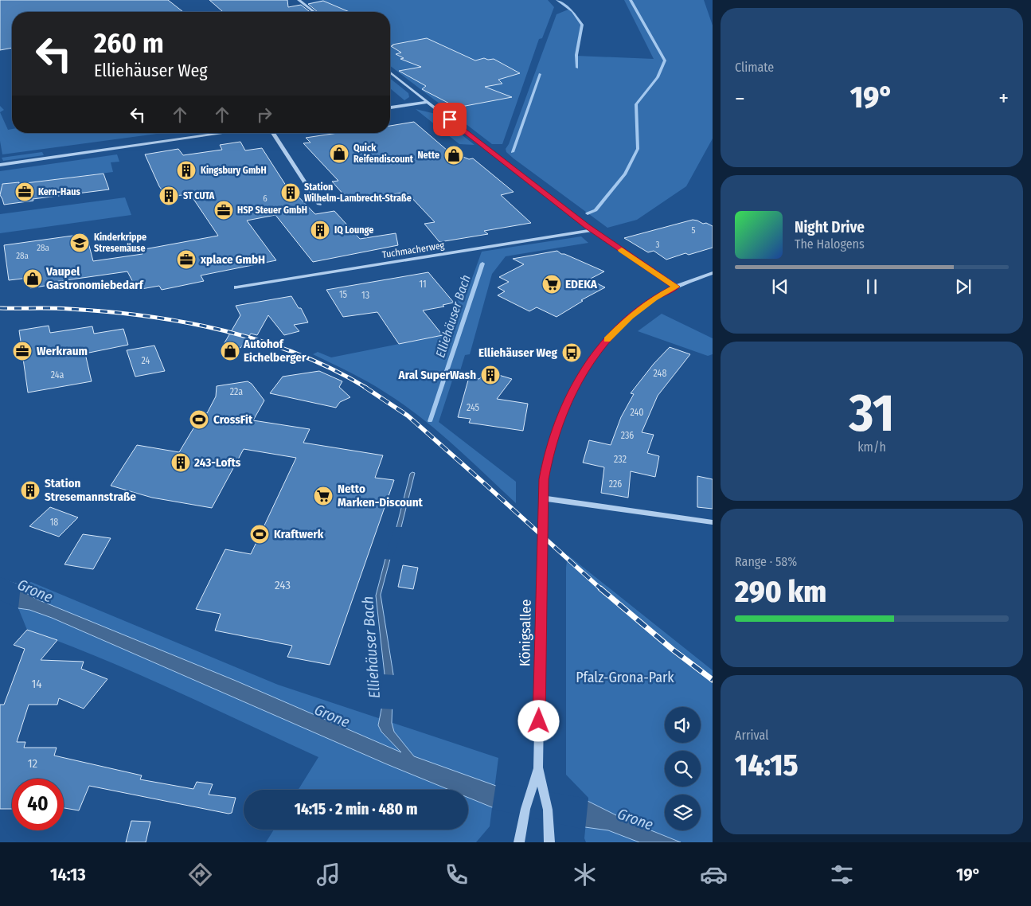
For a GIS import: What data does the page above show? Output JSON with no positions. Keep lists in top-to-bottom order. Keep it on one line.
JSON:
{"streets":{"street":["Tuchmacherweg","Königsallee"]},"water":["Elliehäuser Bach","Grone"],"parks":["Pfalz-Grona-Park"],"places":{"shop":["Quick Reifendiscount","Nette","Vaupel Gastronomiebedarf","Autohof Eichelberger"],"building":["Kingsbury GmbH","Station Wilhelm-Lambrecht-Straße","ST CUTA","IQ Lounge","Aral SuperWash","243-Lofts","Station Stresemannstraße"],"office":["Kern-Haus","HSP Steuer GmbH","xplace GmbH","Werkraum"],"school or university":["Kinderkrippe Stresemäuse"],"supermarket":["EDEKA","Netto Marken-Discount"],"bus stop":["Elliehäuser Weg"],"sports":["CrossFit","Kraftwerk"]},"house_numbers":["6","5","3","28a","28a","11","15","13","24","248","24a","22a","245","240","236","232","226","18","243","14","12"],"page":{"tile":["Climate",["31","km/h"],["Range · 58%","290 km"],["Arrival","14:15"]],"turn":["260 m","Elliehäuser Weg"],"heat":["−","19°","+"],"song":["Night Drive","The Halogens"],"limit":"40","trip":"14:15 · 2 min · 480 m","tabs":["14:13","19°"]}}
